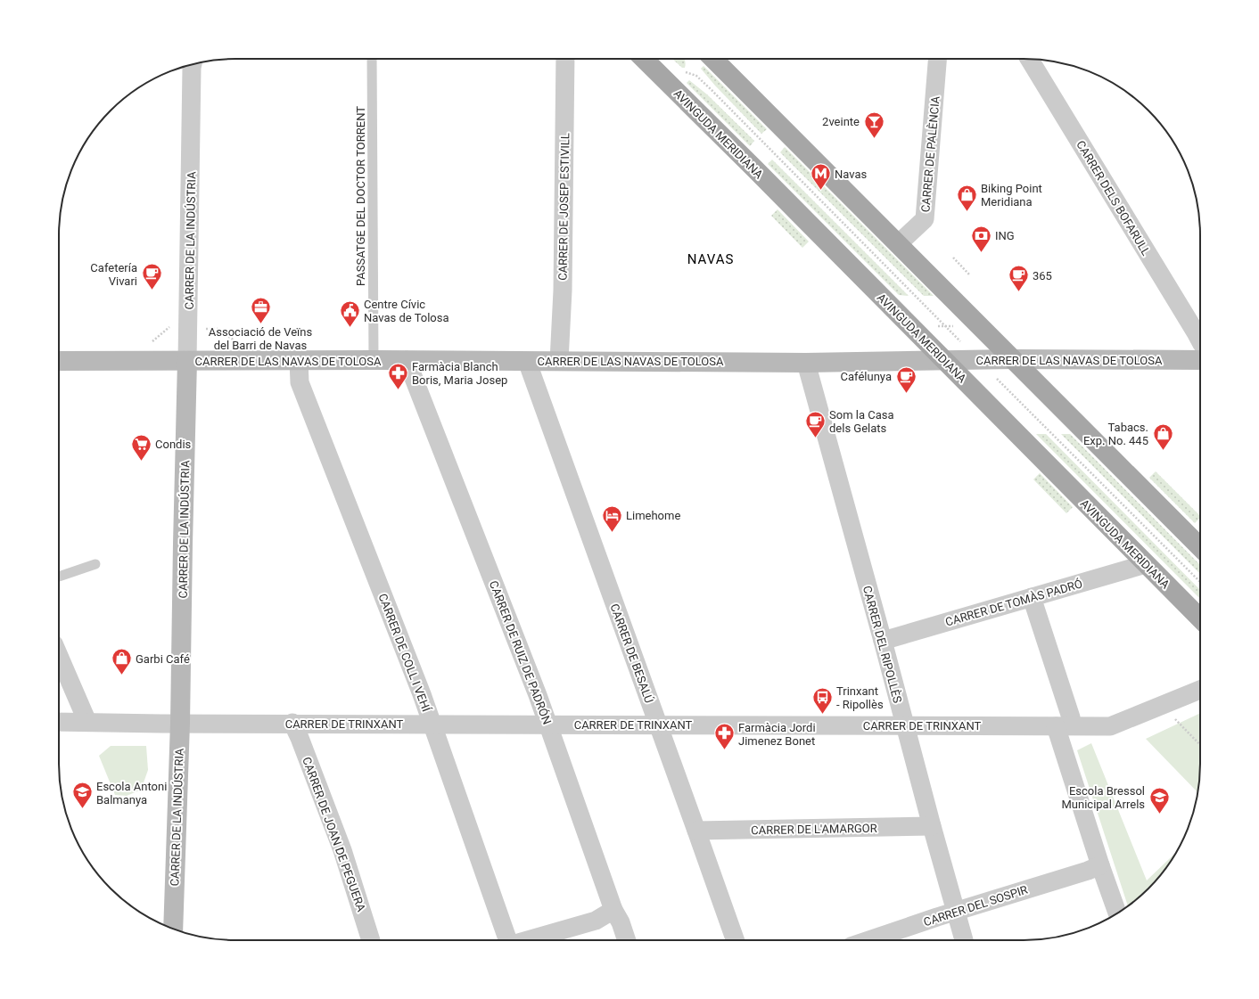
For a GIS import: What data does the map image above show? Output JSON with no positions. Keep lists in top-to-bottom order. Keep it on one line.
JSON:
{"streets":{"main road":["AVINGUDA MERIDIANA","CARRER DE LA INDÚSTRIA","CARRER DE LAS NAVAS DE TOLOSA"],"street":["CARRER DE PALÈNCIA","CARRER DELS BOFARULL","CARRER DE JOSEP ESTIVILL","CARRER DE TOMÀS PADRÓ","CARRER DEL RIPOLLÈS","CARRER DE COLL I VEHÍ","CARRER DE RUIZ DE PADRÓN","CARRER DE BESALÚ","CARRER DE TRINXANT","CARRER DE L'AMARGOR","CARRER DE JOAN DE PEGUERA","CARRER DEL SOSPIR"],"lane":["PASSATGE DEL DOCTOR TORRENT"]},"crossings":[["AVINGUDA MERIDIANA","CARRER DE LAS NAVAS DE TOLOSA"],["AVINGUDA MERIDIANA","CARRER DE TOMÀS PADRÓ"],["PASSATGE DEL DOCTOR TORRENT","CARRER DE LAS NAVAS DE TOLOSA"],["CARRER DE JOSEP ESTIVILL","CARRER DE LAS NAVAS DE TOLOSA"],["CARRER DE LA INDÚSTRIA","CARRER DE LAS NAVAS DE TOLOSA"],["CARRER DE LA INDÚSTRIA","CARRER DE TRINXANT"],["CARRER DE LAS NAVAS DE TOLOSA","CARRER DEL RIPOLLÈS"],["CARRER DE LAS NAVAS DE TOLOSA","CARRER DE COLL I VEHÍ"],["CARRER DE LAS NAVAS DE TOLOSA","CARRER DE RUIZ DE PADRÓN"],["CARRER DE LAS NAVAS DE TOLOSA","CARRER DE BESALÚ"],["CARRER DE TOMÀS PADRÓ","CARRER DEL RIPOLLÈS"],["CARRER DEL RIPOLLÈS","CARRER DE TRINXANT"],["CARRER DEL RIPOLLÈS","CARRER DE L'AMARGOR"],["CARRER DEL RIPOLLÈS","CARRER DEL SOSPIR"],["CARRER DE COLL I VEHÍ","CARRER DE TRINXANT"],["CARRER DE RUIZ DE PADRÓN","CARRER DE TRINXANT"],["CARRER DE BESALÚ","CARRER DE TRINXANT"],["CARRER DE BESALÚ","CARRER DE L'AMARGOR"],["CARRER DE TRINXANT","CARRER DE JOAN DE PEGUERA"]],"districts":["NAVAS"],"places":{"bar":["2veinte"],"metro station":["Navas"],"shop":["Biking Point Meridiana","Tabacs. Exp. No. 445","Garbi Café"],"bank":["ING"],"cafe":["Cafetería Vivari","365","Cafélunya","Som la Casa dels Gelats"],"office":["Associació de Veïns del Barri de Navas"],"public building":["Centre Cívic Navas de Tolosa"],"pharmacy":["Farmàcia Blanch Boris, Maria Josep","Farmàcia Jordi Jimenez Bonet"],"supermarket":["Condis"],"hotel":["Limehome"],"bus stop":["Trinxant - Ripollès"],"school or university":["Escola Antoni Balmanya","Escola Bressol Municipal Arrels"]}}
